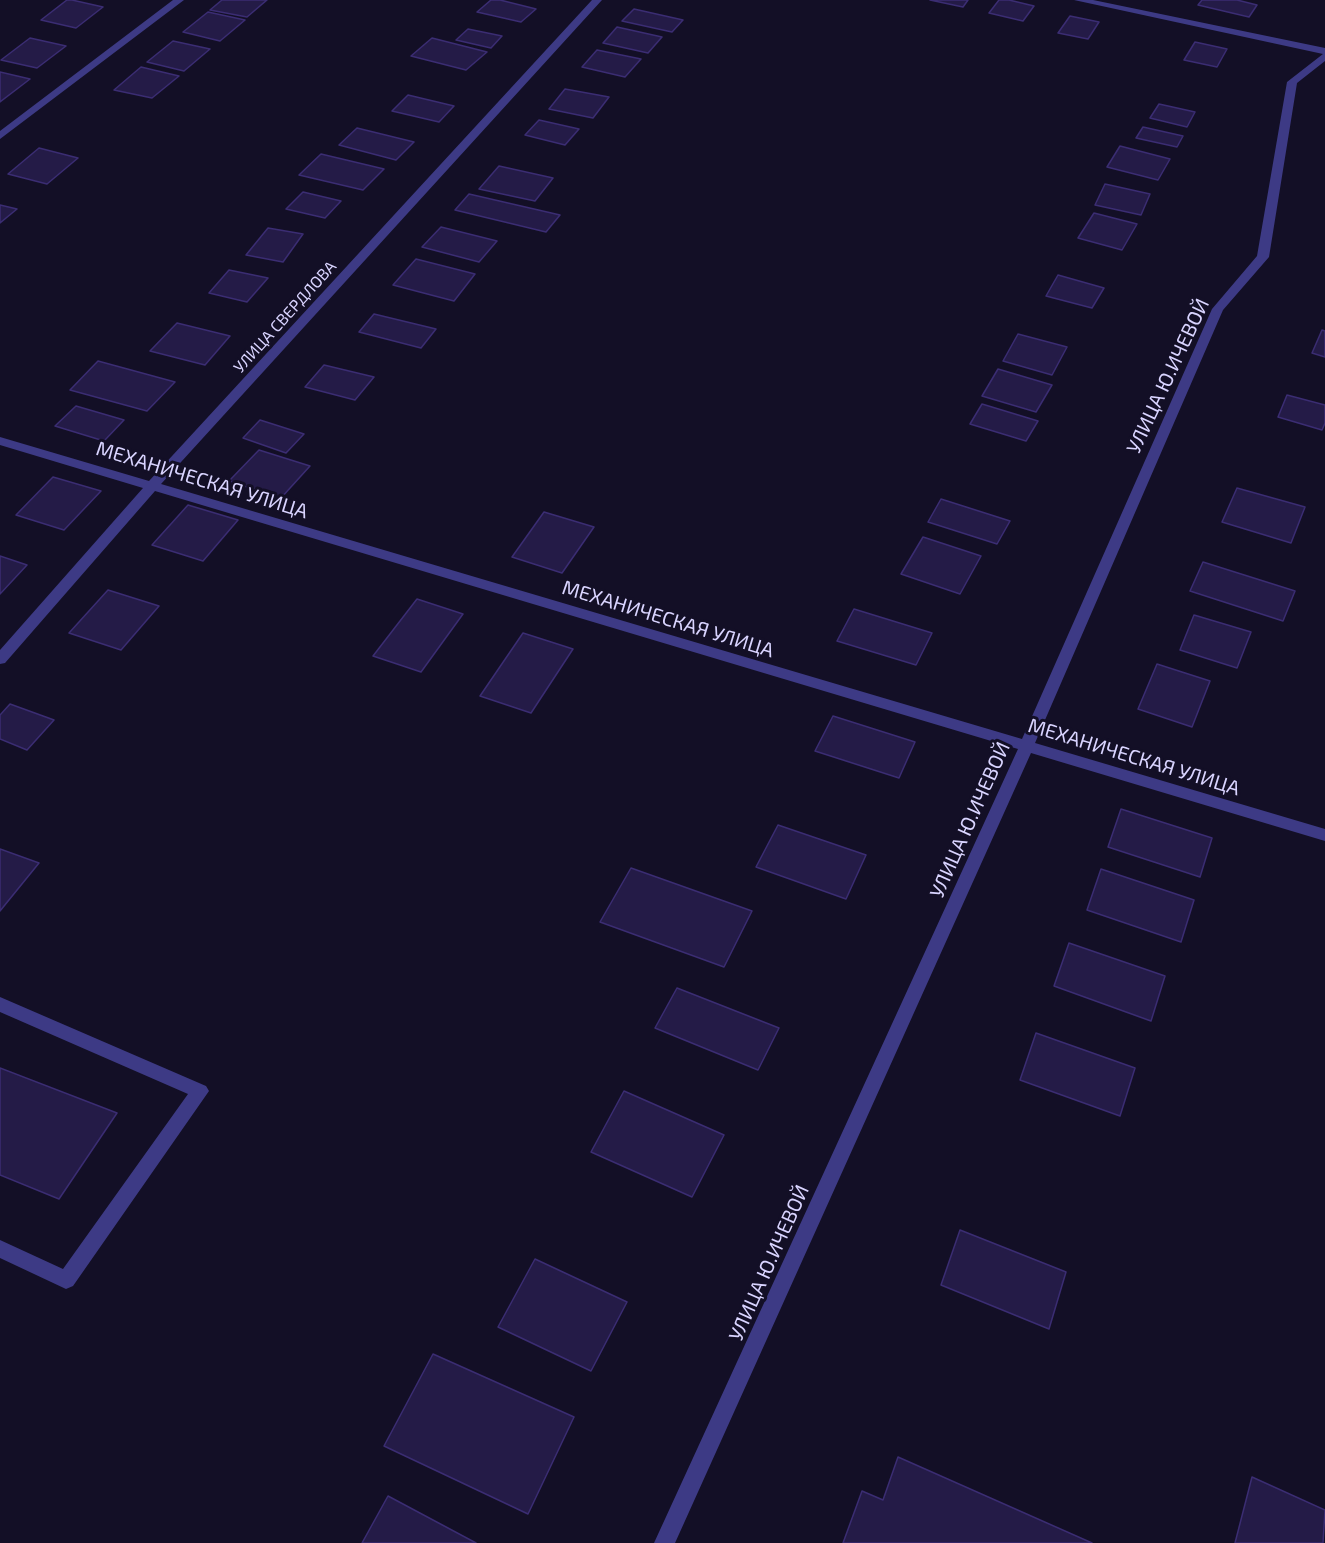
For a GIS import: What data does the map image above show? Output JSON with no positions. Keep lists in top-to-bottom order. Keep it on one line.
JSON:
{"streets":{"street":["УЛИЦА СВЕРДЛОВА","УЛИЦА Ю.ИЧЕВОЙ","МЕХАНИЧЕСКАЯ УЛИЦА"]},"crossings":[["УЛИЦА СВЕРДЛОВА","МЕХАНИЧЕСКАЯ УЛИЦА"],["УЛИЦА Ю.ИЧЕВОЙ","МЕХАНИЧЕСКАЯ УЛИЦА"]]}
